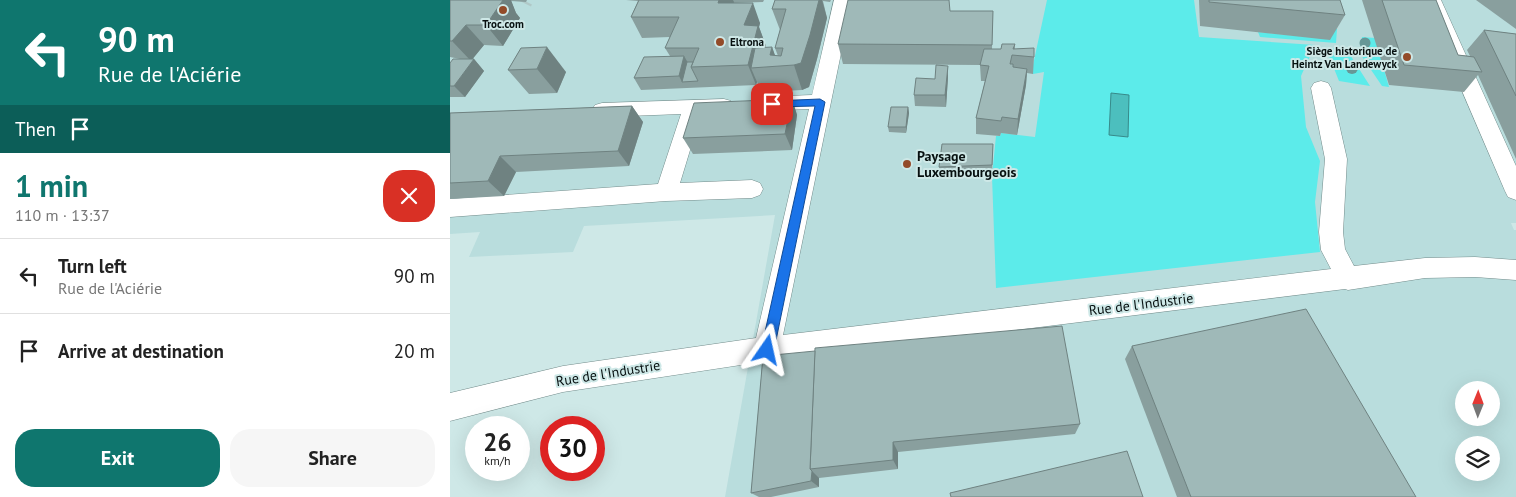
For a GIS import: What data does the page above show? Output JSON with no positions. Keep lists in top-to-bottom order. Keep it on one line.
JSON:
{"streets":{"street":["Rue de l'Industrie"]},"places":["Troc.com","Eltrona","Siège historique de Heintz Van Landewyck","Paysage Luxembourgeois"],"north":"top","page":{"turn":["90 m","Rue de l'Aciérie"],"then":"Then","heading":["1 min","110 m · 13:37"],"list":[{"name":"Turn left","note":"Rue de l'Aciérie","value":"90 m"},{"name":"Arrive at destination","value":"20 m"}],"speed":"26 km/h","limit":"30","buttons":["Exit","Share"]}}
